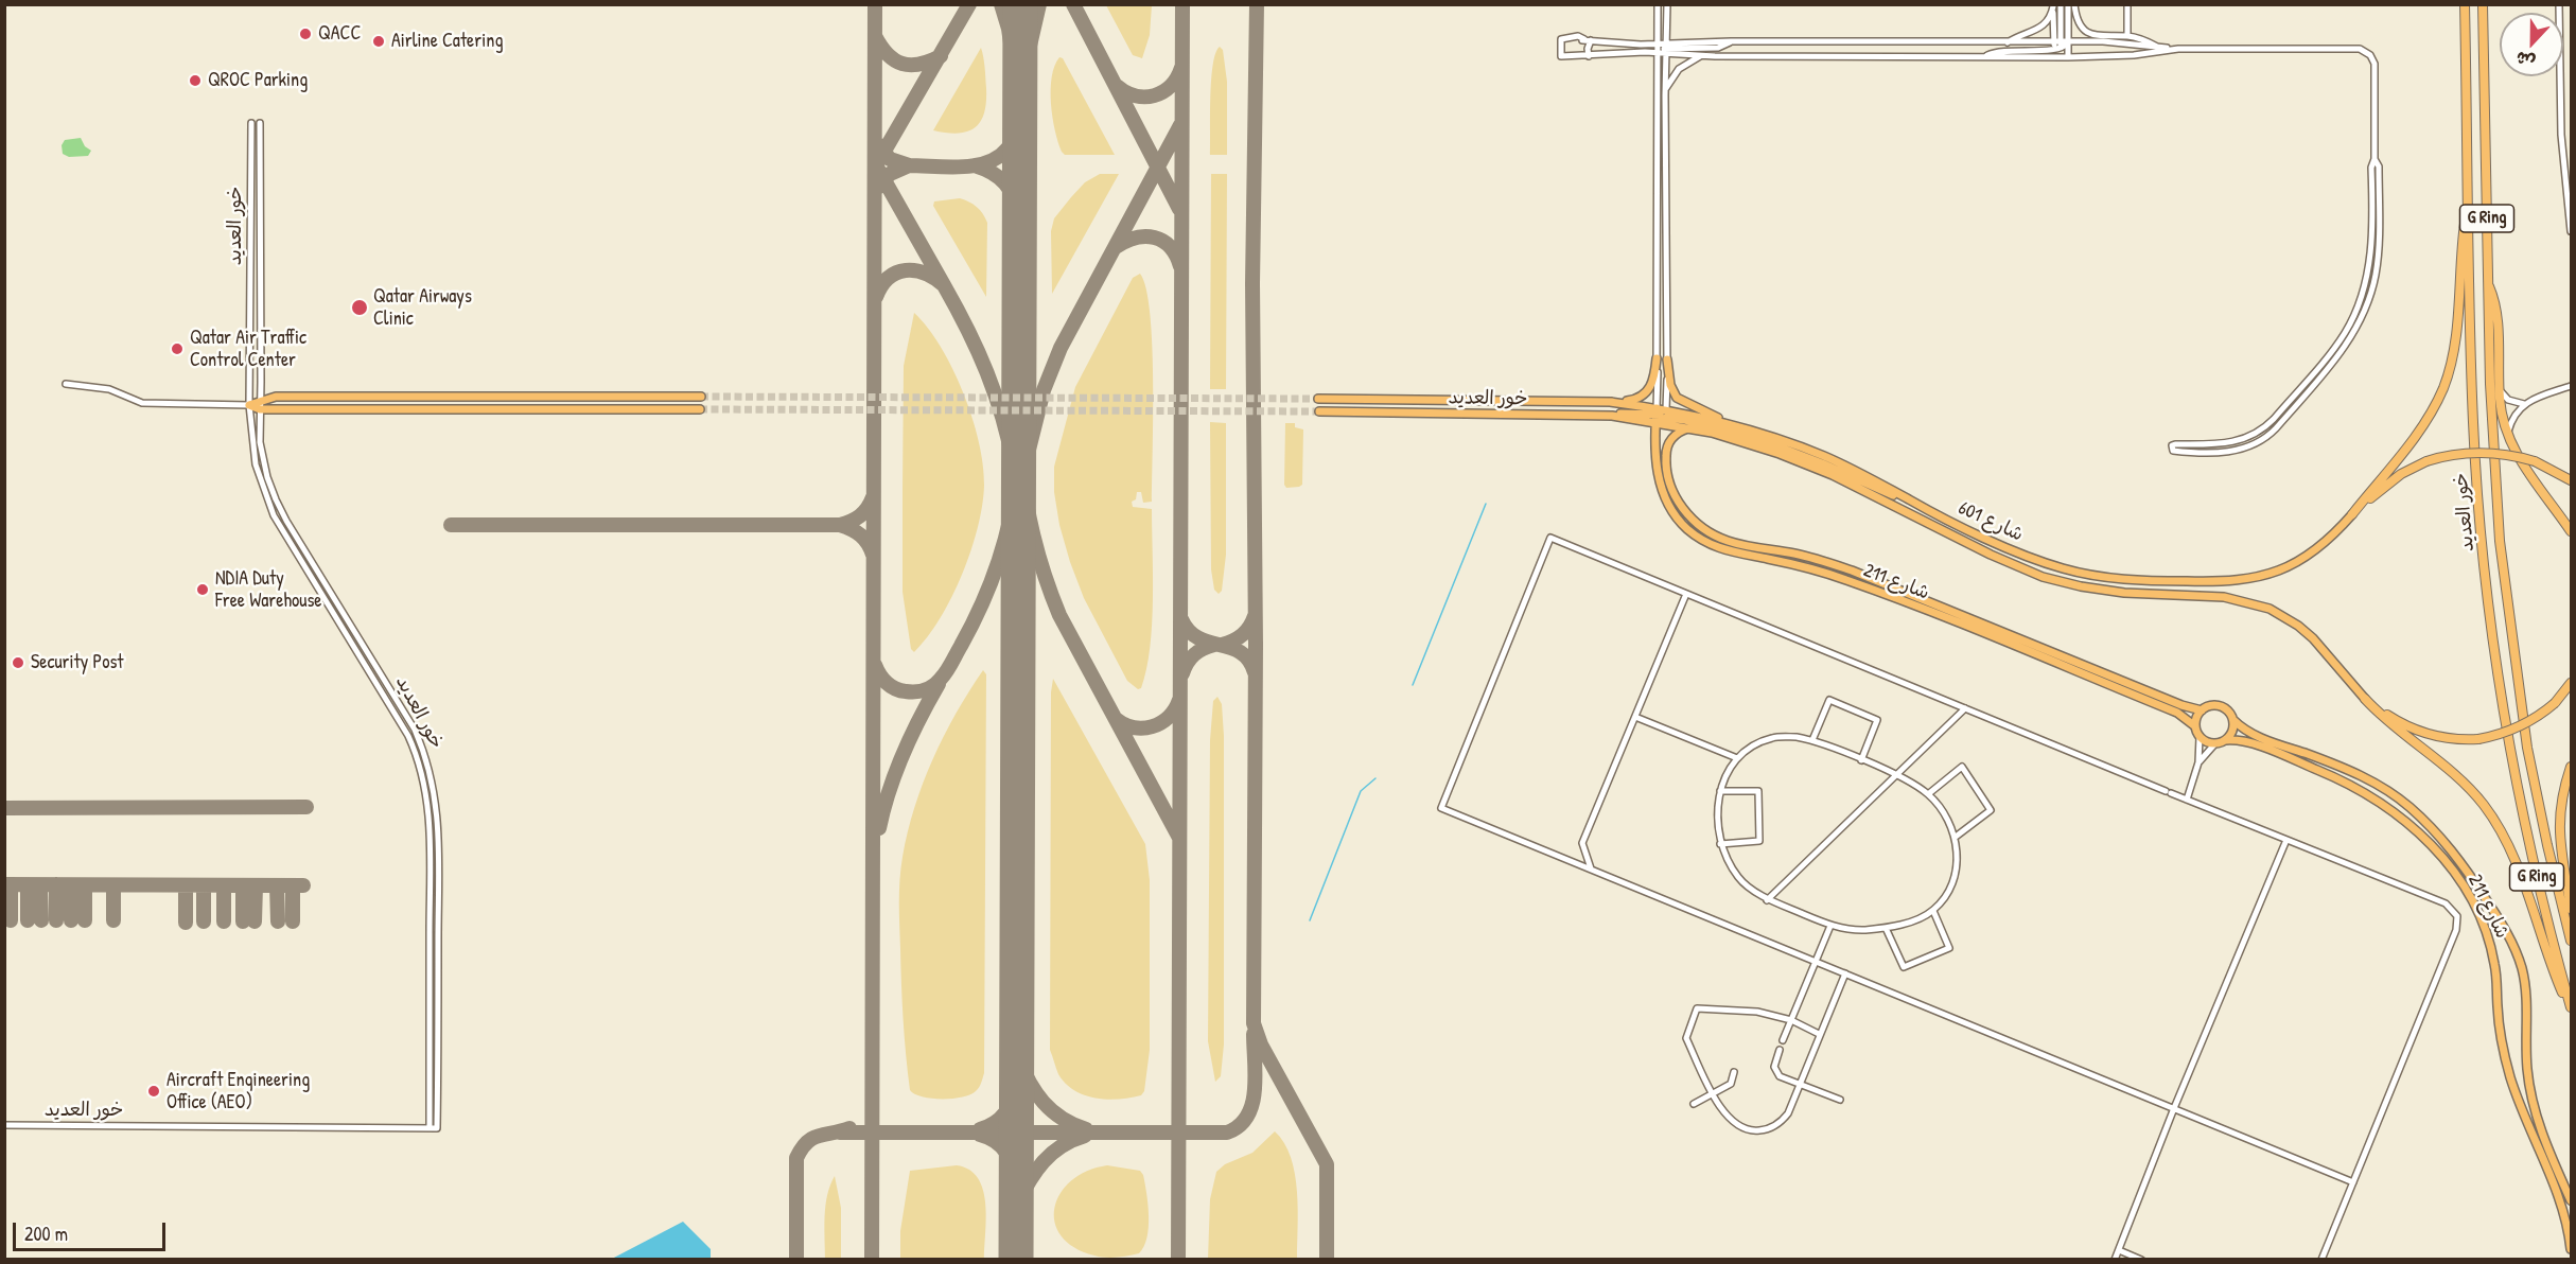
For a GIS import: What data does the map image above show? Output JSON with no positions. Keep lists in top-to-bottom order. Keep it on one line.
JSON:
{"streets":{"highway":["G Ring","خور العديد"],"main road":["شارع 601","شارع 211"]},"crossings":[["خور العديد","شارع 601"],["خور العديد","شارع 211"],["شارع 601","شارع 211"]],"places":["QACC","Airline Catering","QROC Parking","Qatar Airways Clinic","Qatar Air Traffic Control Center","NDIA Duty Free Warehouse","Security Post","Aircraft Engineering Office (AEO)"],"scale_bar":"200 m","north":"bottom"}
